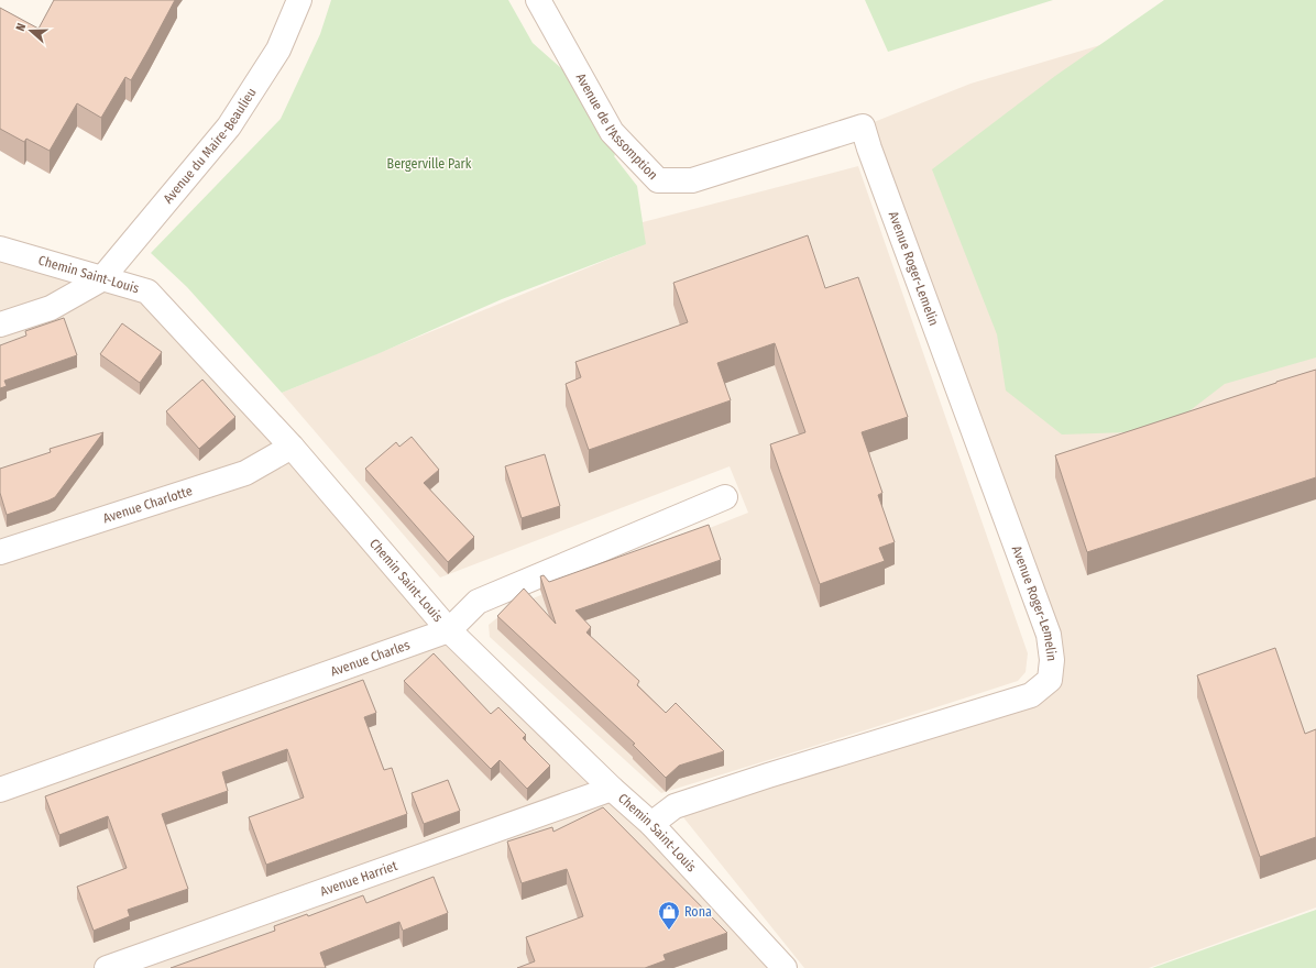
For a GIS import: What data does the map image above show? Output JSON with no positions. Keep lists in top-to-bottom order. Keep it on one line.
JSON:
{"streets":{"street":["Avenue de l'Assomption","Avenue du Maire-Beaulieu","Avenue Roger-Lemelin","Chemin Saint-Louis","Avenue Charlotte","Avenue Charles","Avenue Harriet"]},"crossings":[["Avenue de l'Assomption","Avenue Roger-Lemelin"],["Avenue du Maire-Beaulieu","Chemin Saint-Louis"],["Avenue Roger-Lemelin","Chemin Saint-Louis"],["Chemin Saint-Louis","Avenue Charlotte"],["Chemin Saint-Louis","Avenue Charles"],["Chemin Saint-Louis","Avenue Harriet"]],"parks":["Bergerville Park"],"places":{"shop":["Rona"]},"north":"left"}
